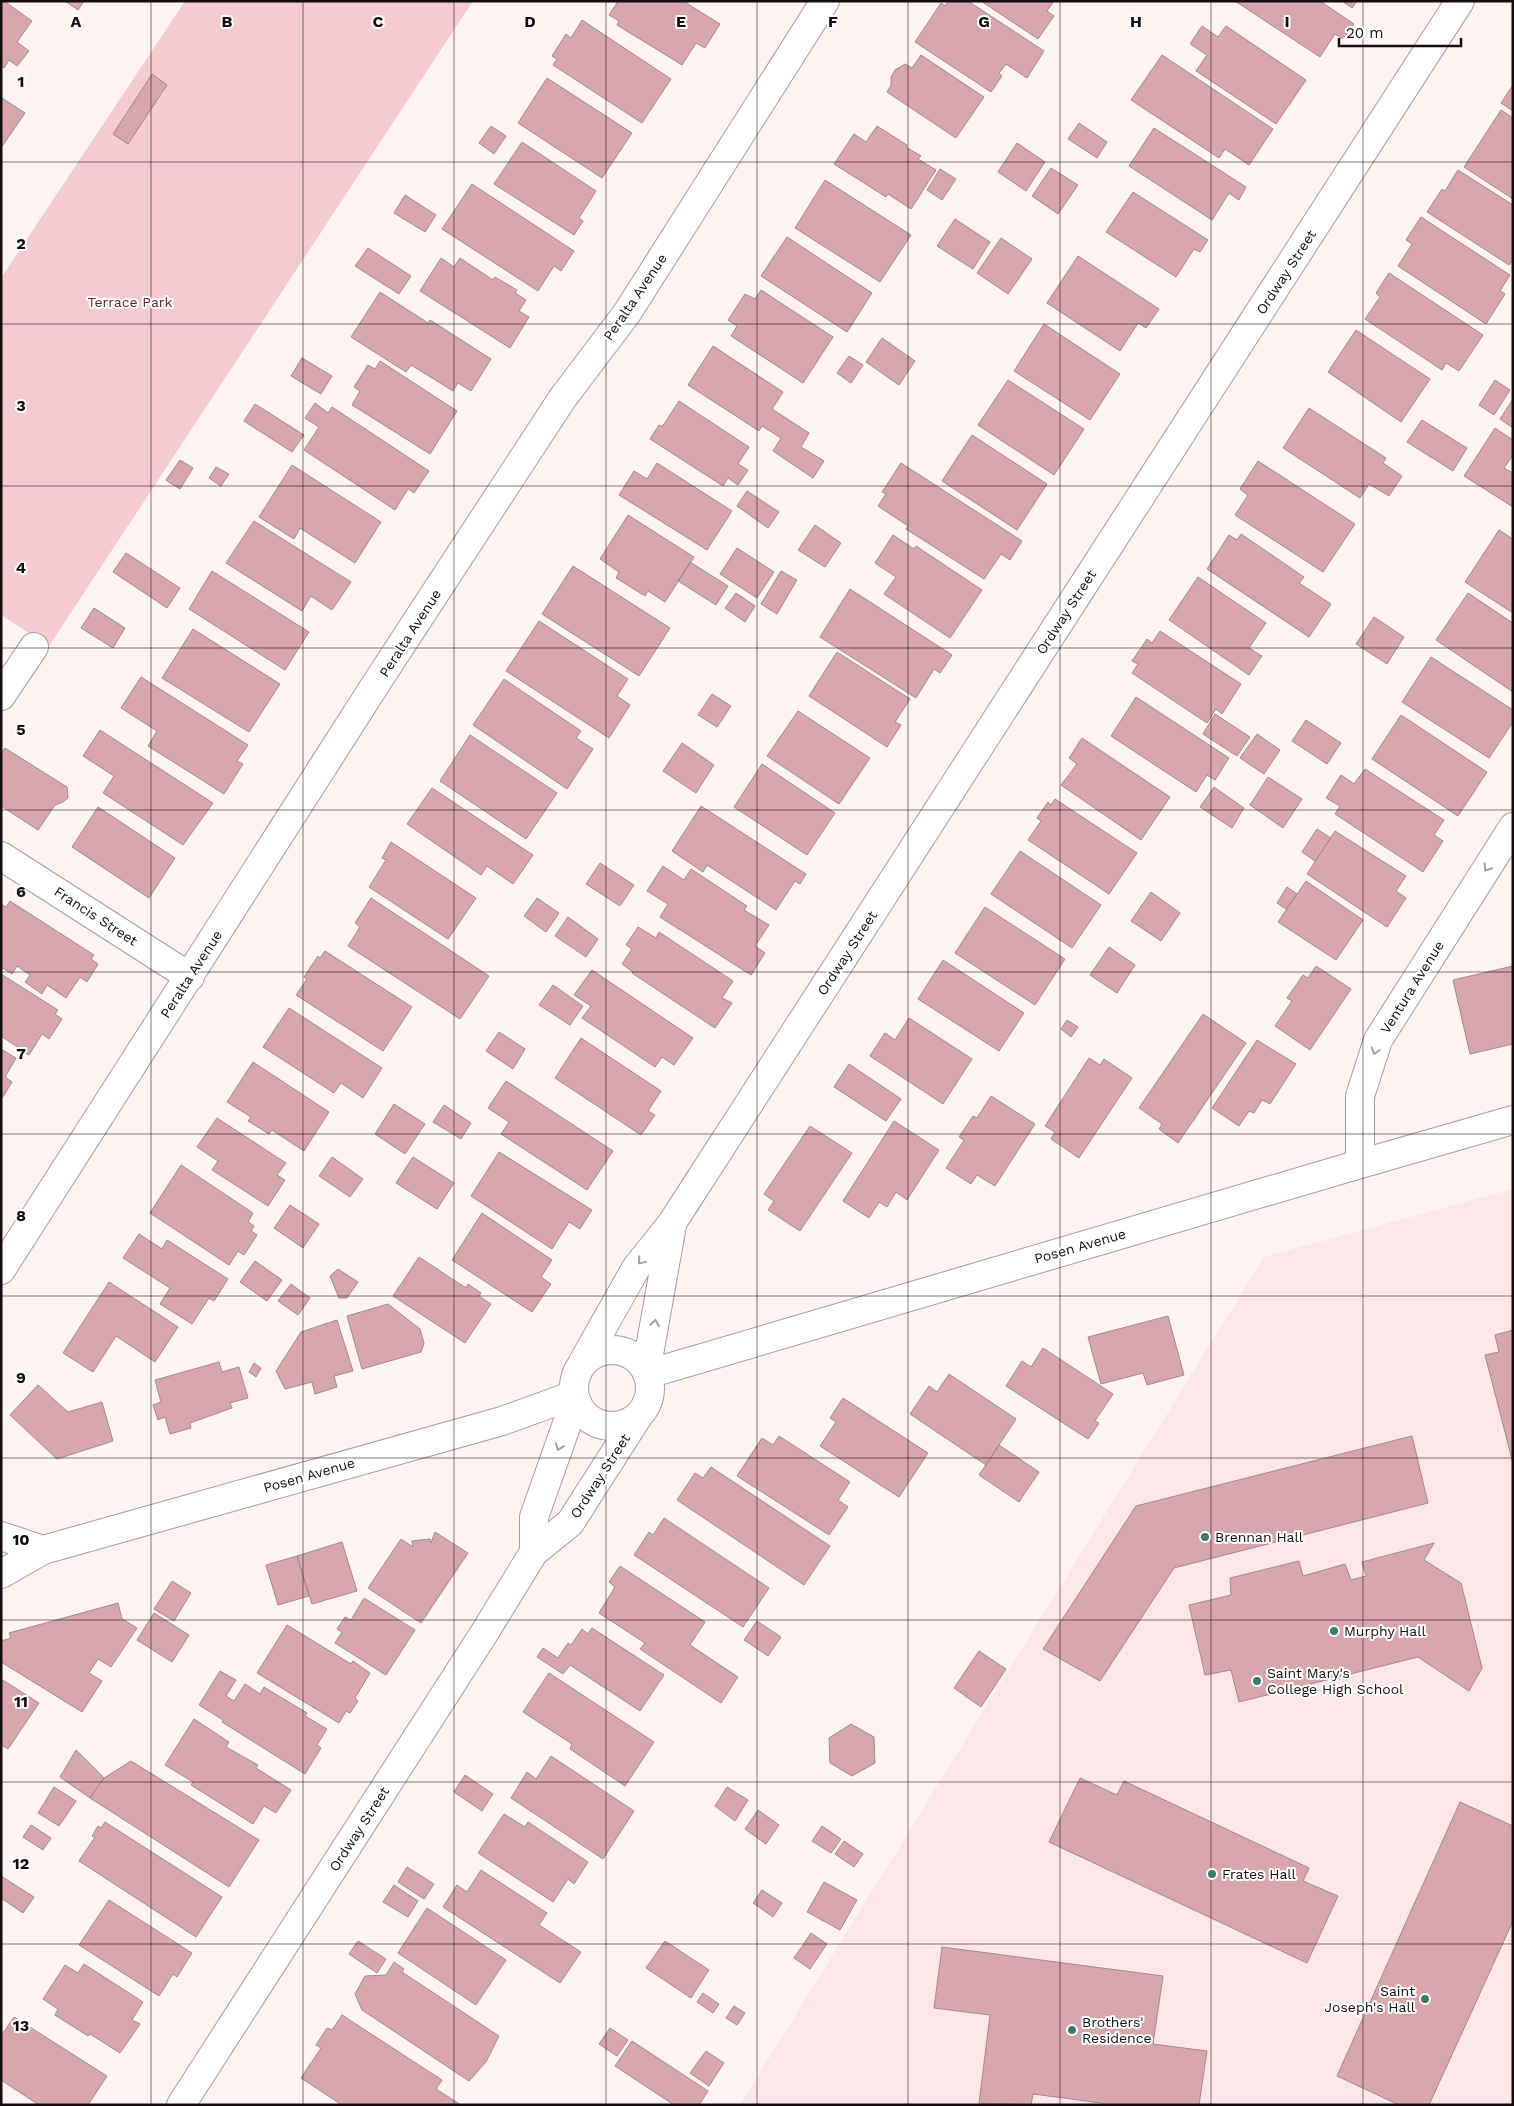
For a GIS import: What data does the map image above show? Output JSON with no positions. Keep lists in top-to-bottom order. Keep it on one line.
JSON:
{"streets":{"street":["Ordway Street","Peralta Avenue","Francis Street","Ventura Avenue","Posen Avenue"]},"crossings":[["Ordway Street","Posen Avenue"],["Peralta Avenue","Francis Street"],["Ventura Avenue","Posen Avenue"]],"one_way":["Ventura Avenue"],"parks":["Terrace Park"],"places":["Brennan Hall","Murphy Hall","Saint Mary's College High School","Frates Hall","Saint Joseph's Hall","Brothers' Residence"],"scale_bar":"20 m","grid":{"columns":["A","B","C","D","E","F","G","H","I"],"rows":["1","2","3","4","5","6","7","8","9","10","11","12","13"]}}
